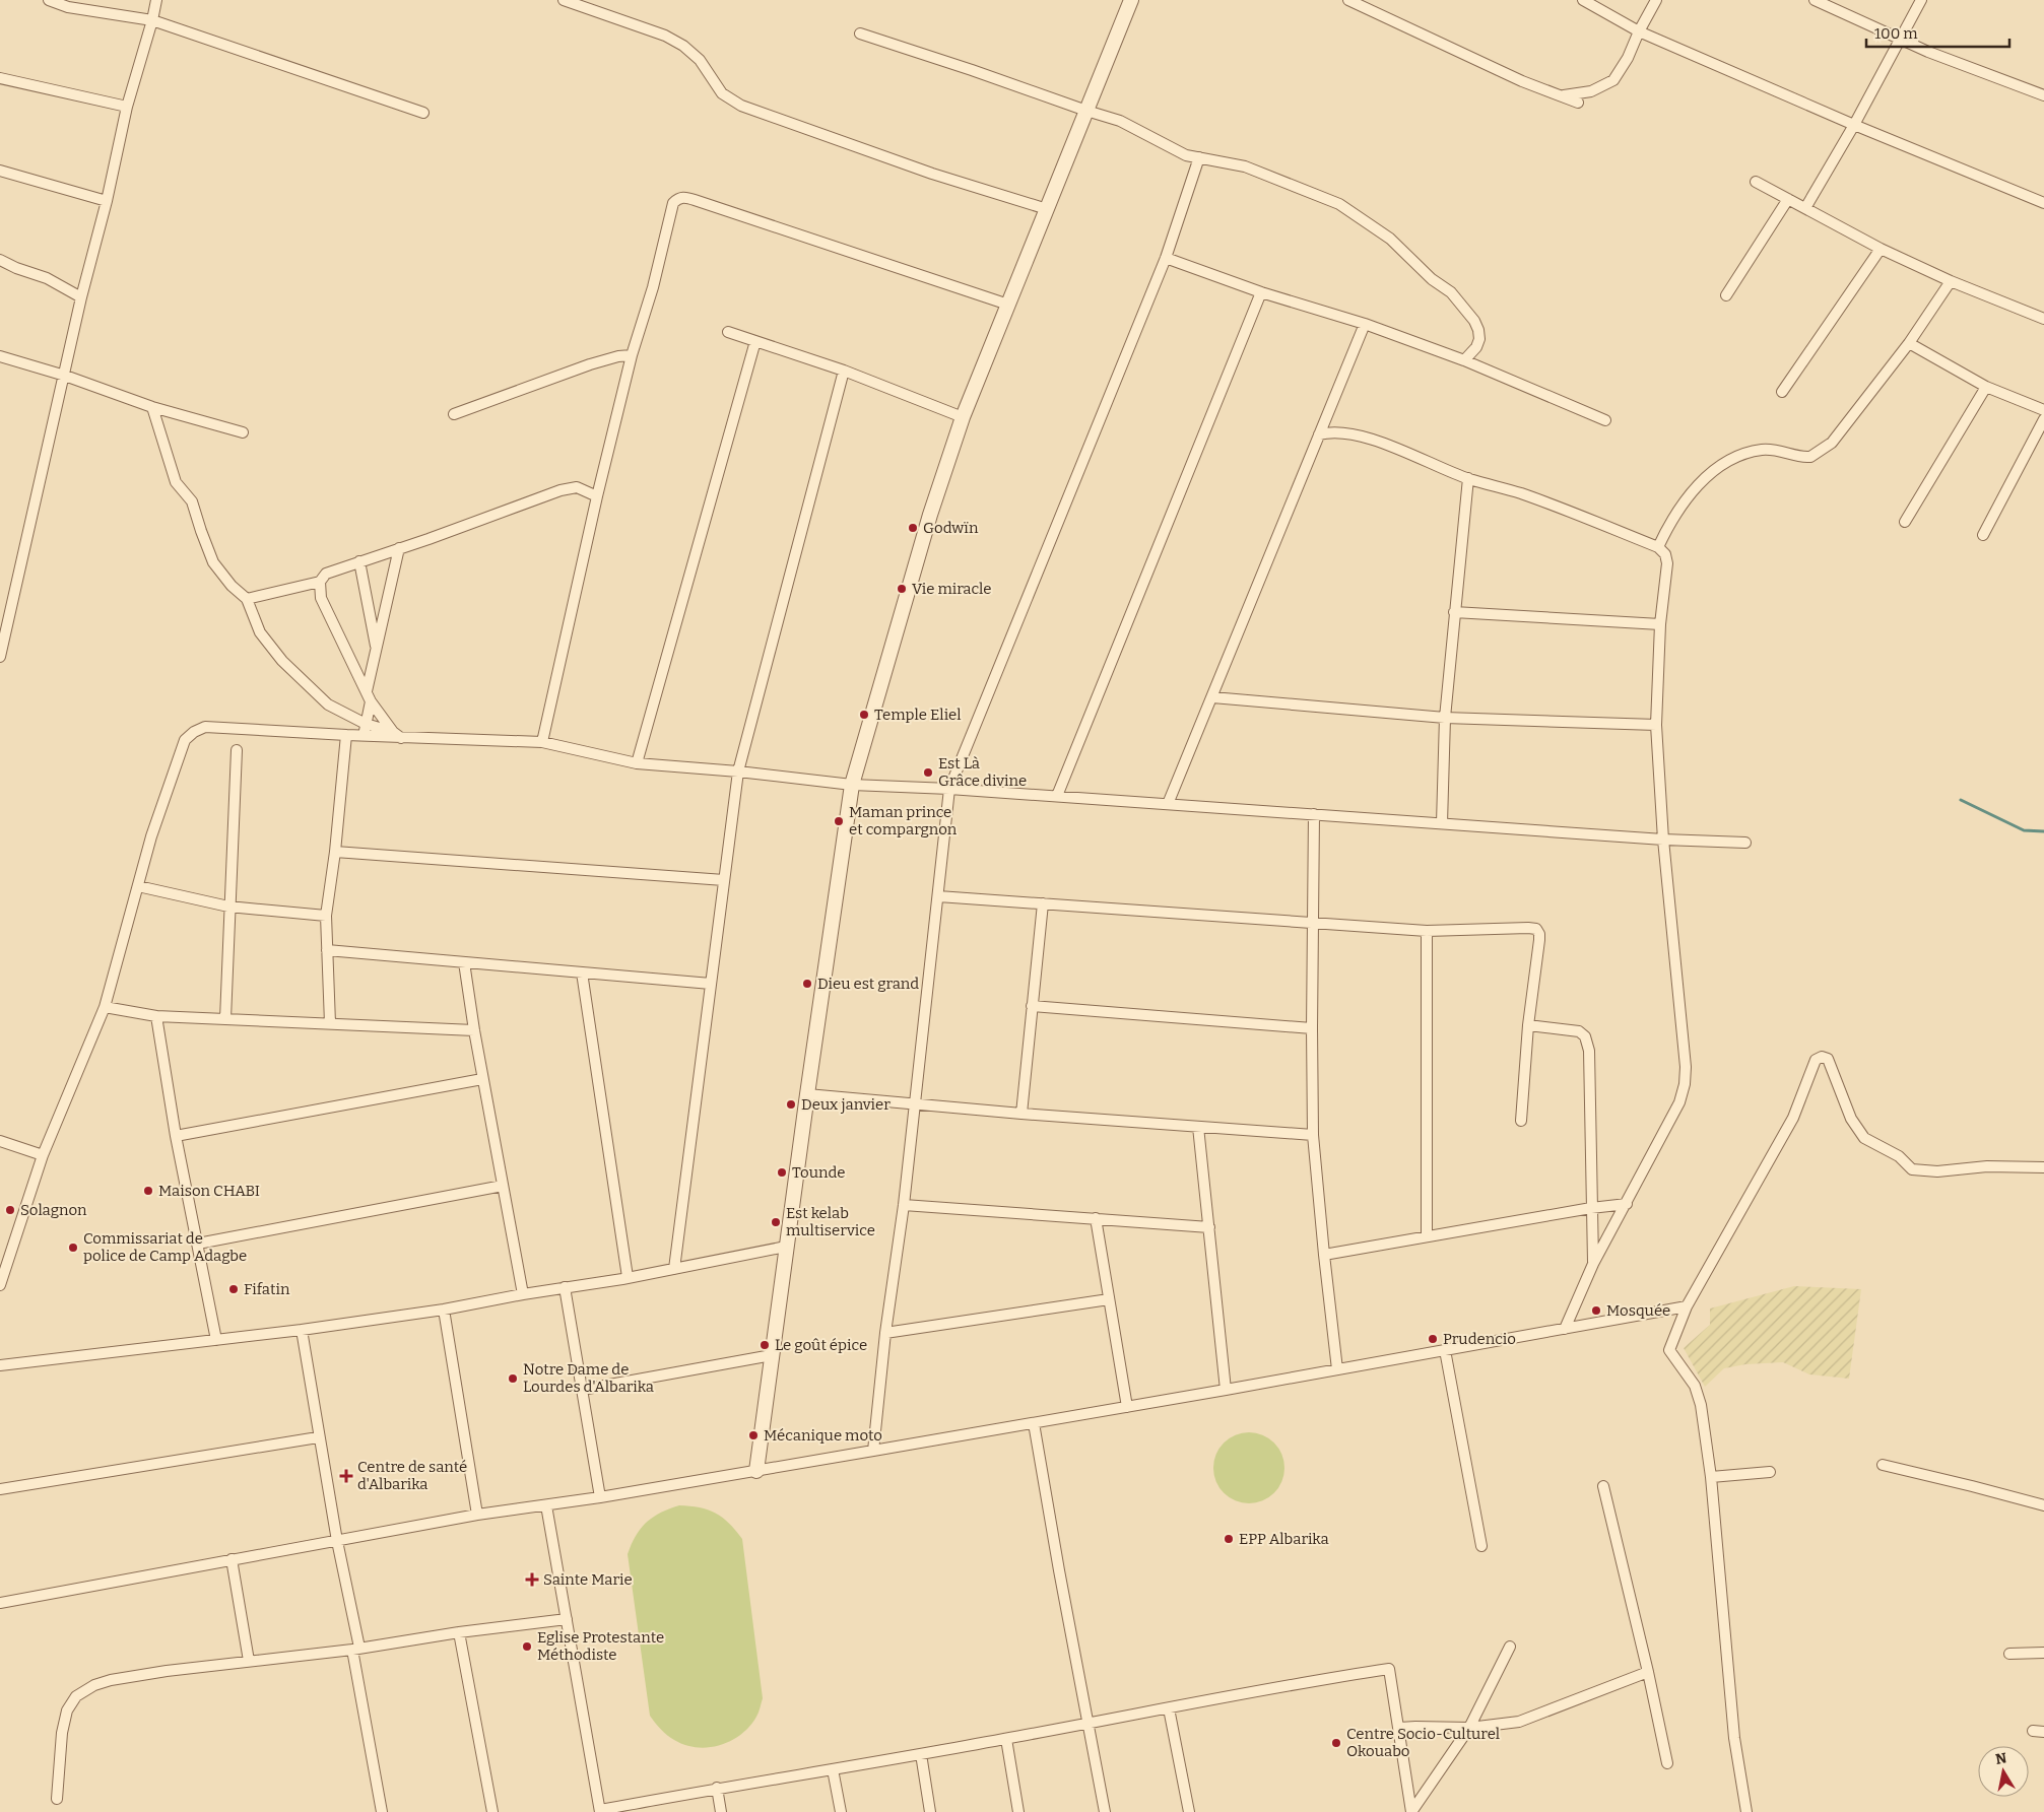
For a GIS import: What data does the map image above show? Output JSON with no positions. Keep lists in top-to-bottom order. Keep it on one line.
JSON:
{"places":{"other":["Godwïn","Vie miracle","Temple Eliel","Est Là Grâce divine","Maman prince et compargnon","Dieu est grand","Deux janvier","Tounde","Maison CHABI","Solagnon","Est kelab multiservice","Commissariat de police de Camp Adagbe","Fifatin","Mosquée","Prudencio","Le goût épice","Notre Dame de Lourdes d'Albarika","Mécanique moto","EPP Albarika","Eglise Protestante Méthodiste","Centre Socio-Culturel Okouabo"],"health":["Centre de santé d'Albarika","Sainte Marie"]},"scale_bar":"100 m","north":"top"}
